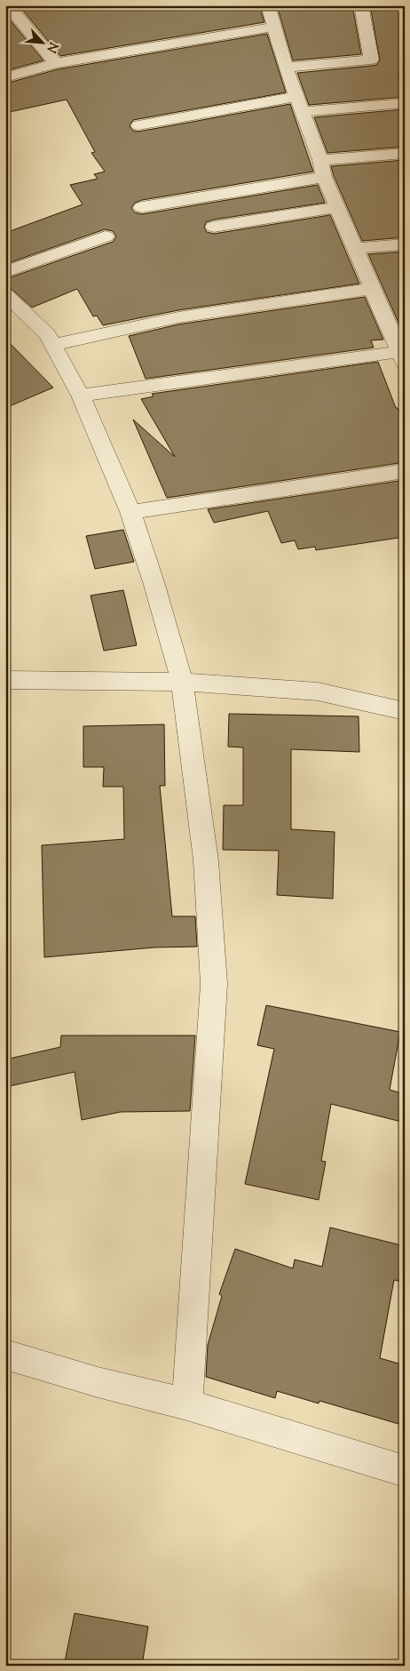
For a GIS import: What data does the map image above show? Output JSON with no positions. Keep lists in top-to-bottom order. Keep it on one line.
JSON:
{"north":"bottom right"}
